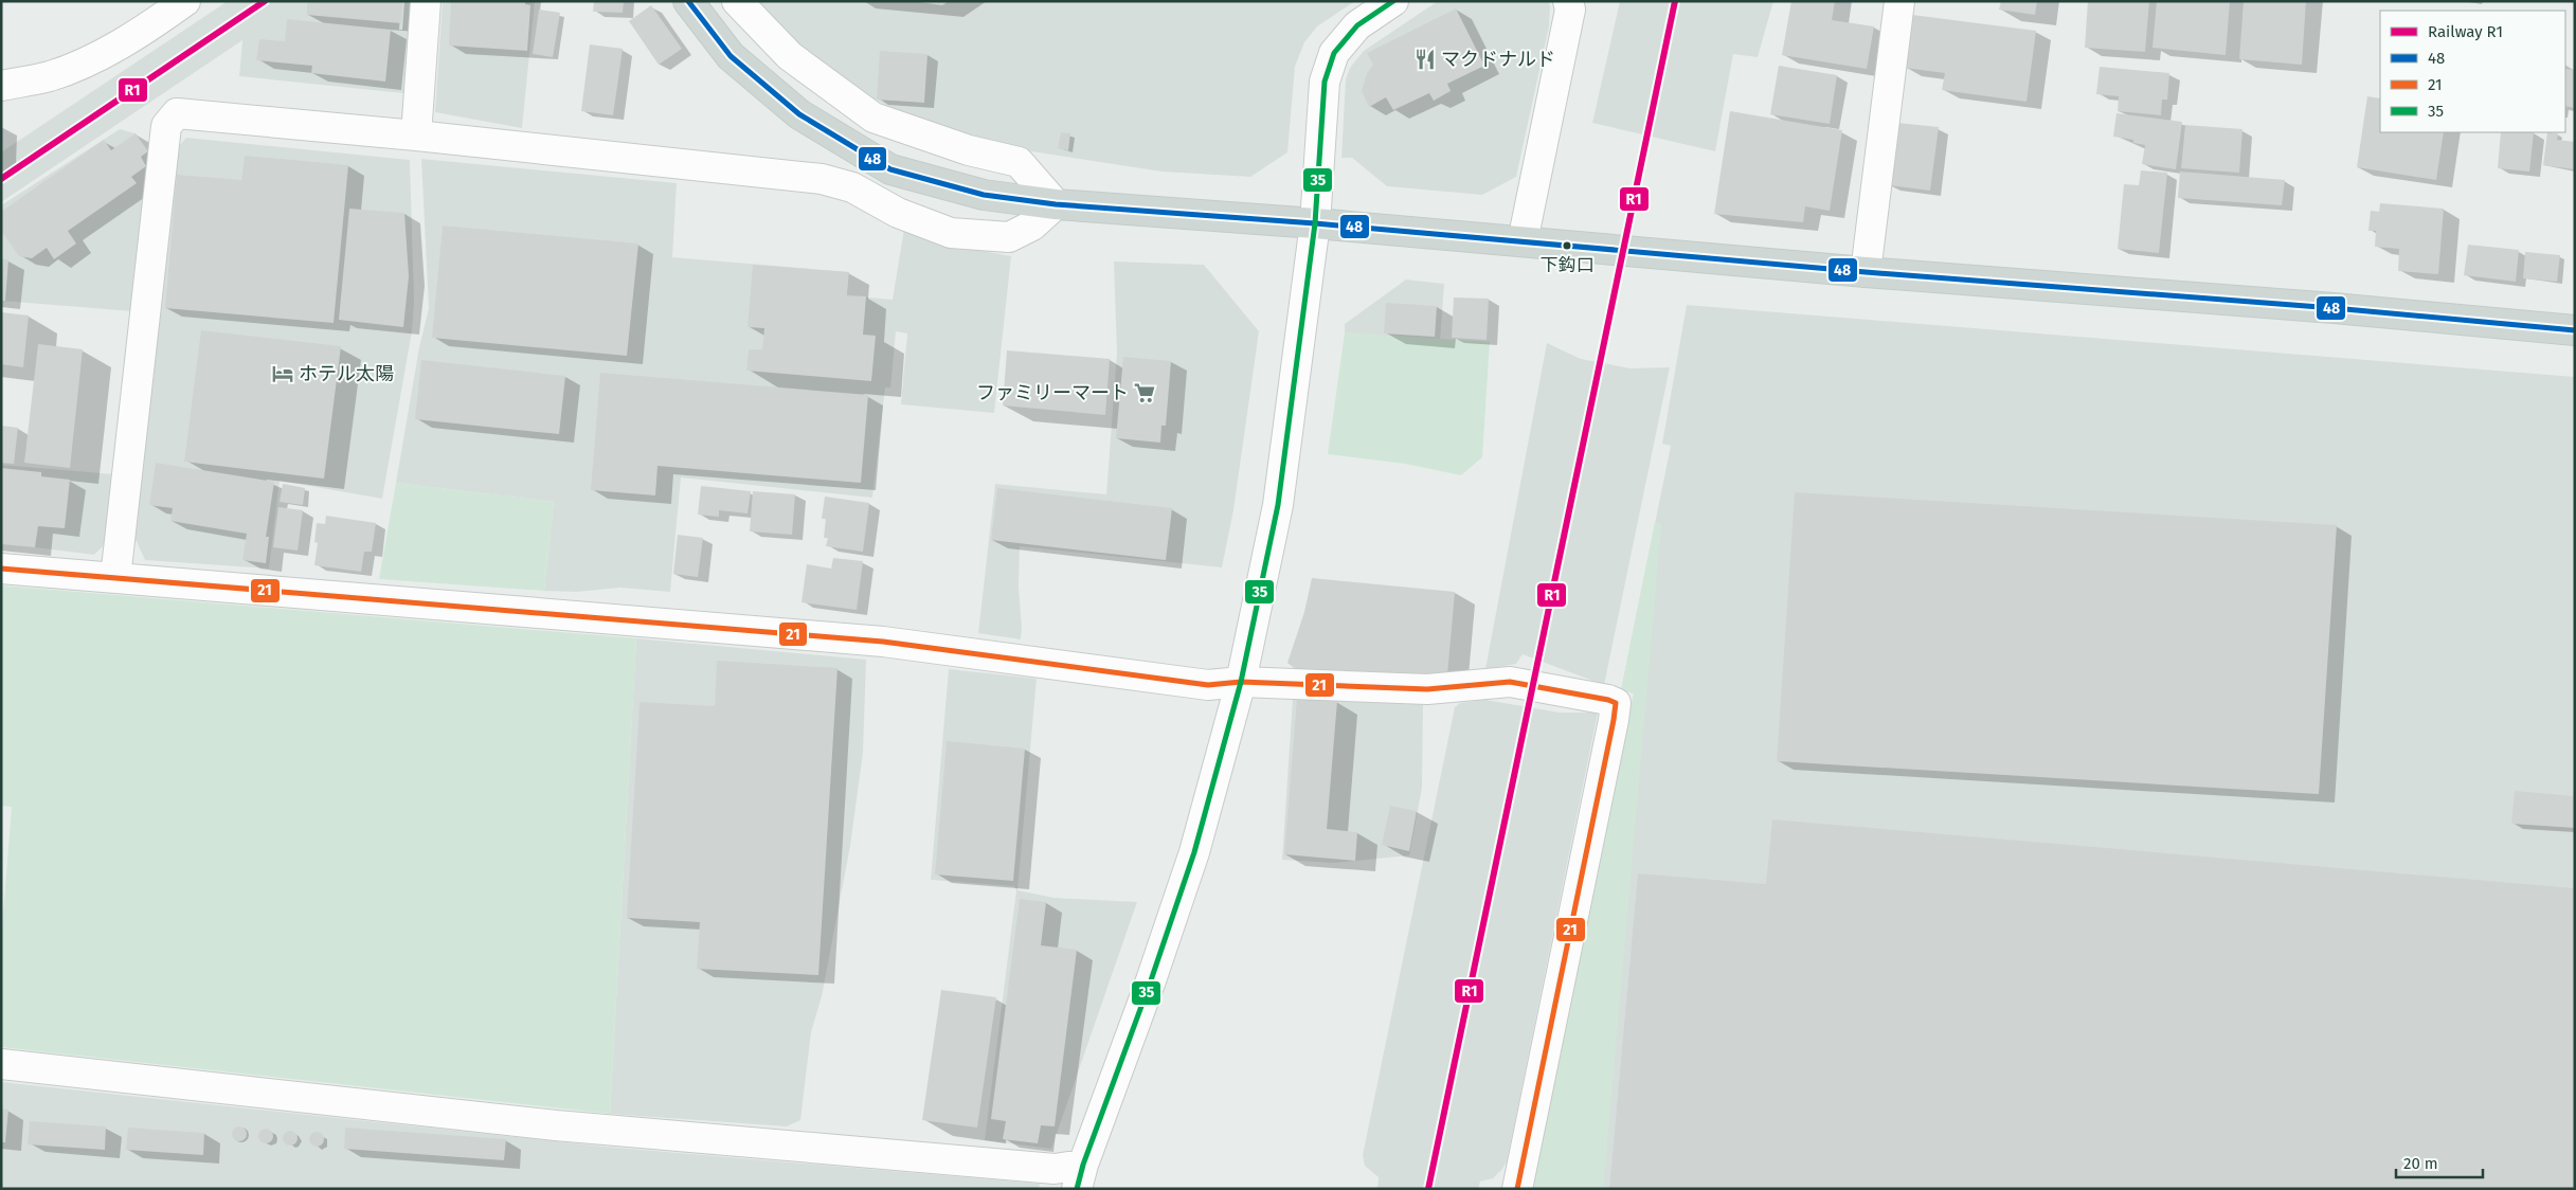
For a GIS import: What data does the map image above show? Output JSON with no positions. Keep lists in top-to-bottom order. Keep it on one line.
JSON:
{"places":{"restaurant":["マクドナルド"],"other":["下鈎口"],"hotel":["ホテル太陽"],"supermarket":["ファミリーマート"]},"lines":["rail line R1","transit line 48","transit line 35","transit line 21"],"legend":["Railway R1","48","21","35"],"scale_bar":"20 m"}
